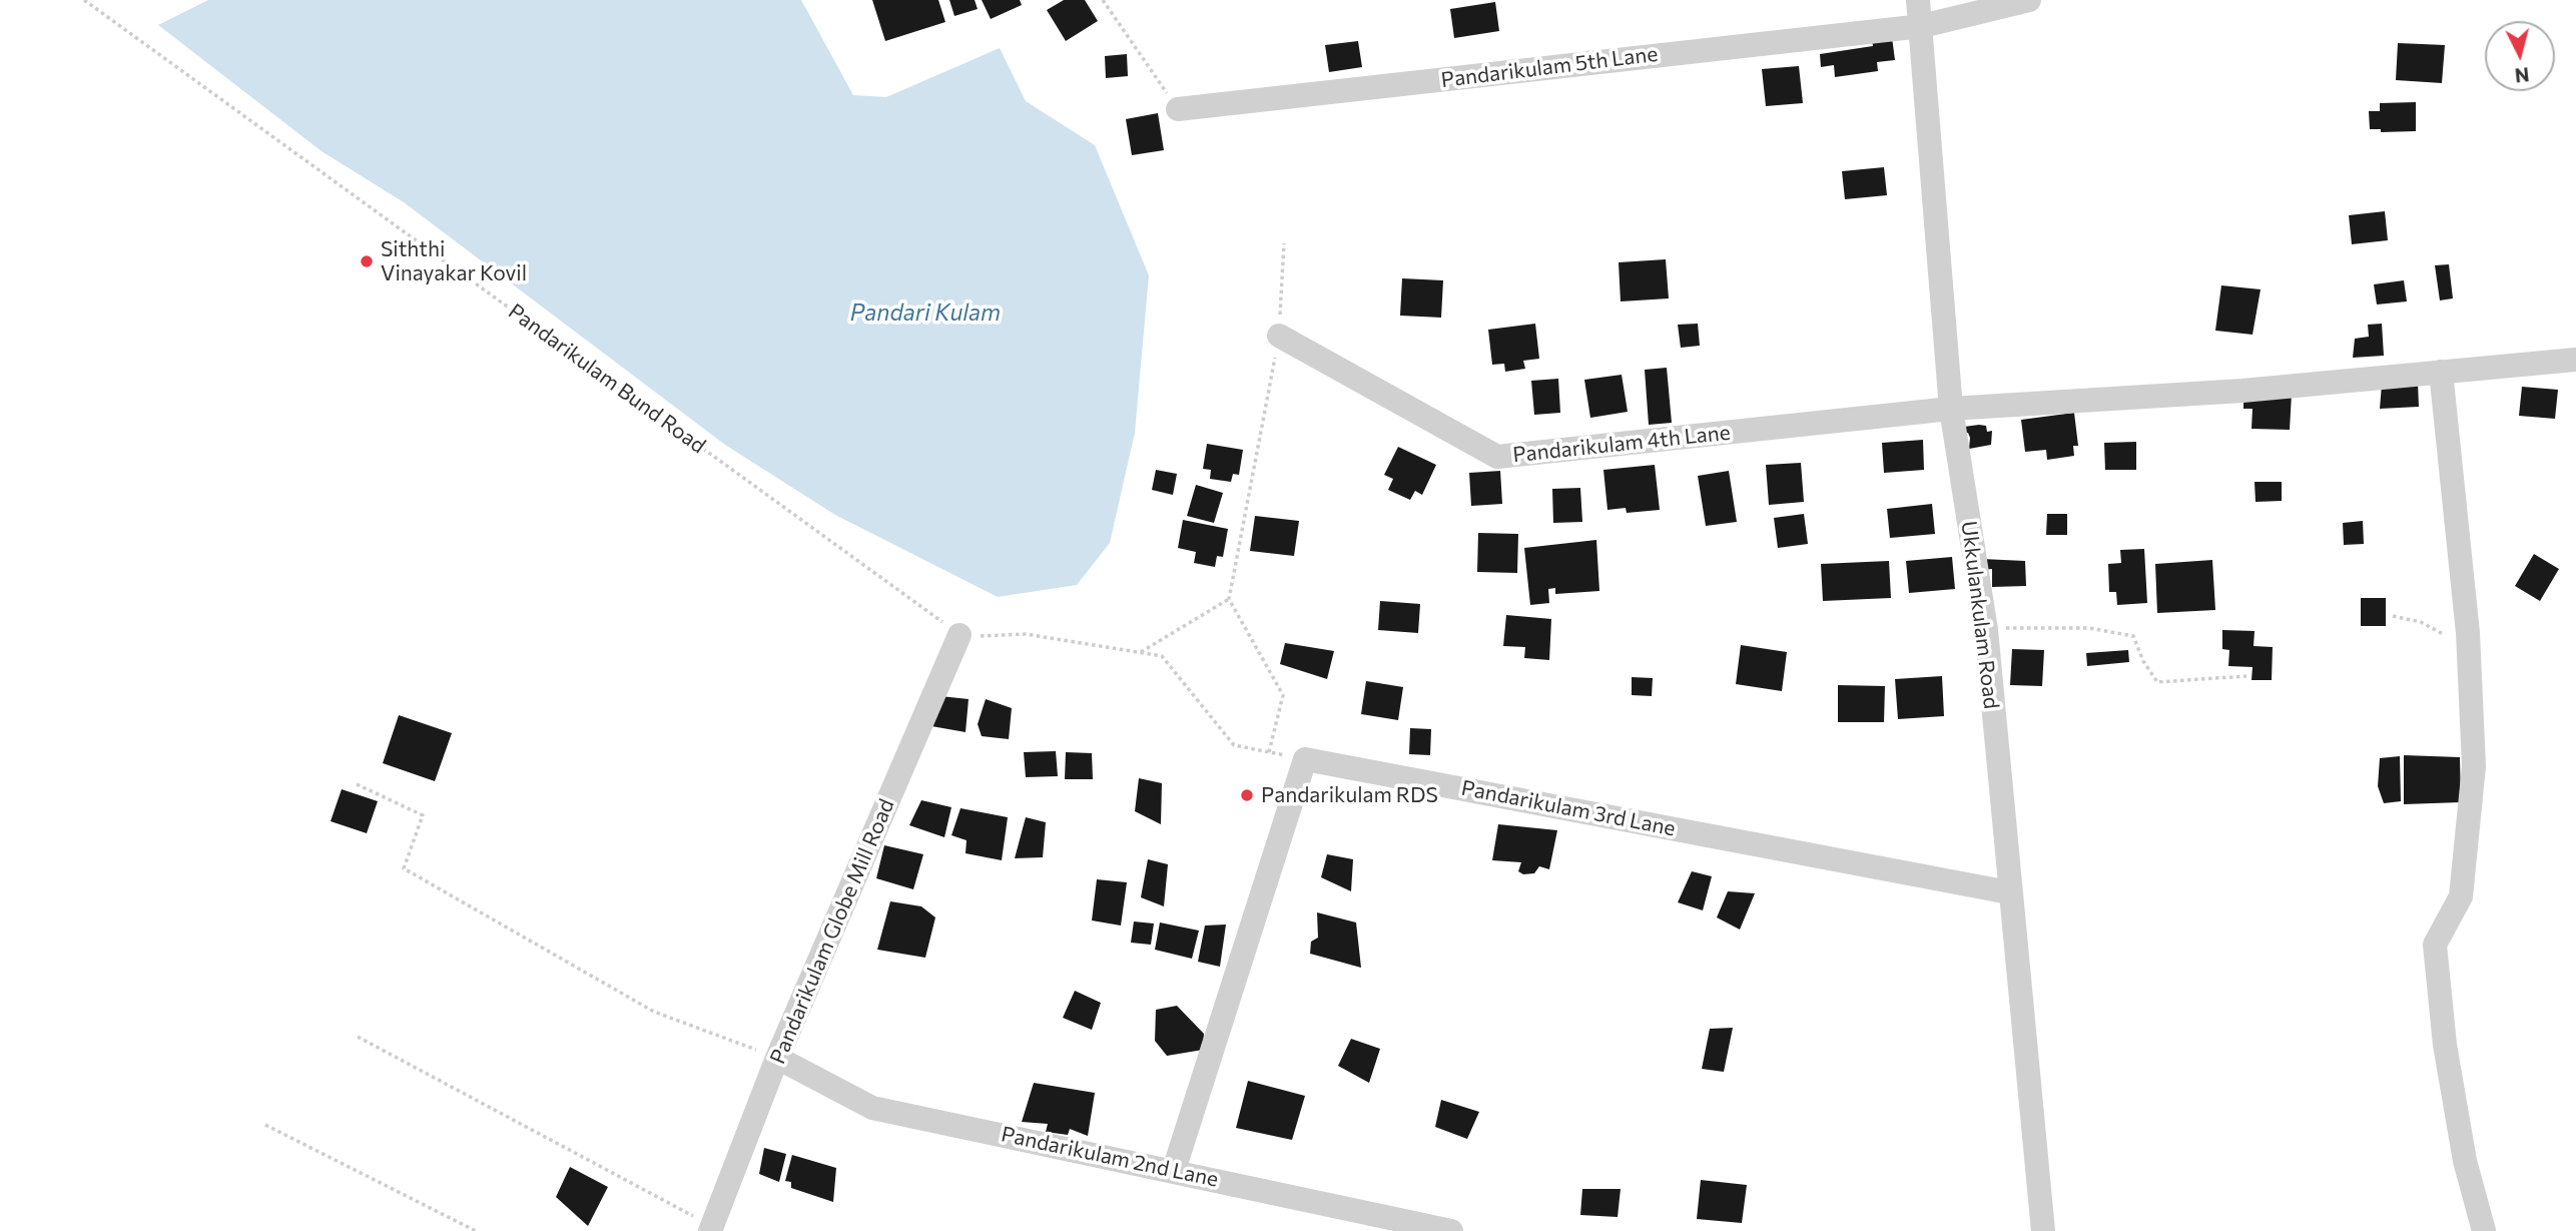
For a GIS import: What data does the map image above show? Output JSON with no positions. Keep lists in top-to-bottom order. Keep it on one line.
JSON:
{"streets":{"street":["Pandarikulam 5th Lane","Pandarikulam 4th Lane","Ukkulankulam Road","Pandarikulam 3rd Lane","Pandarikulam Globe Mill Road","Pandarikulam 2nd Lane"],"path":["Pandarikulam Bund Road"]},"crossings":[["Pandarikulam 5th Lane","Ukkulankulam Road"],["Pandarikulam Bund Road","Pandarikulam Globe Mill Road"],["Pandarikulam 4th Lane","Ukkulankulam Road"],["Ukkulankulam Road","Pandarikulam 3rd Lane"],["Pandarikulam Globe Mill Road","Pandarikulam 2nd Lane"]],"water":["Pandari Kulam"],"places":["Siththi Vinayakar Kovil","Pandarikulam RDS"],"north":"bottom"}
